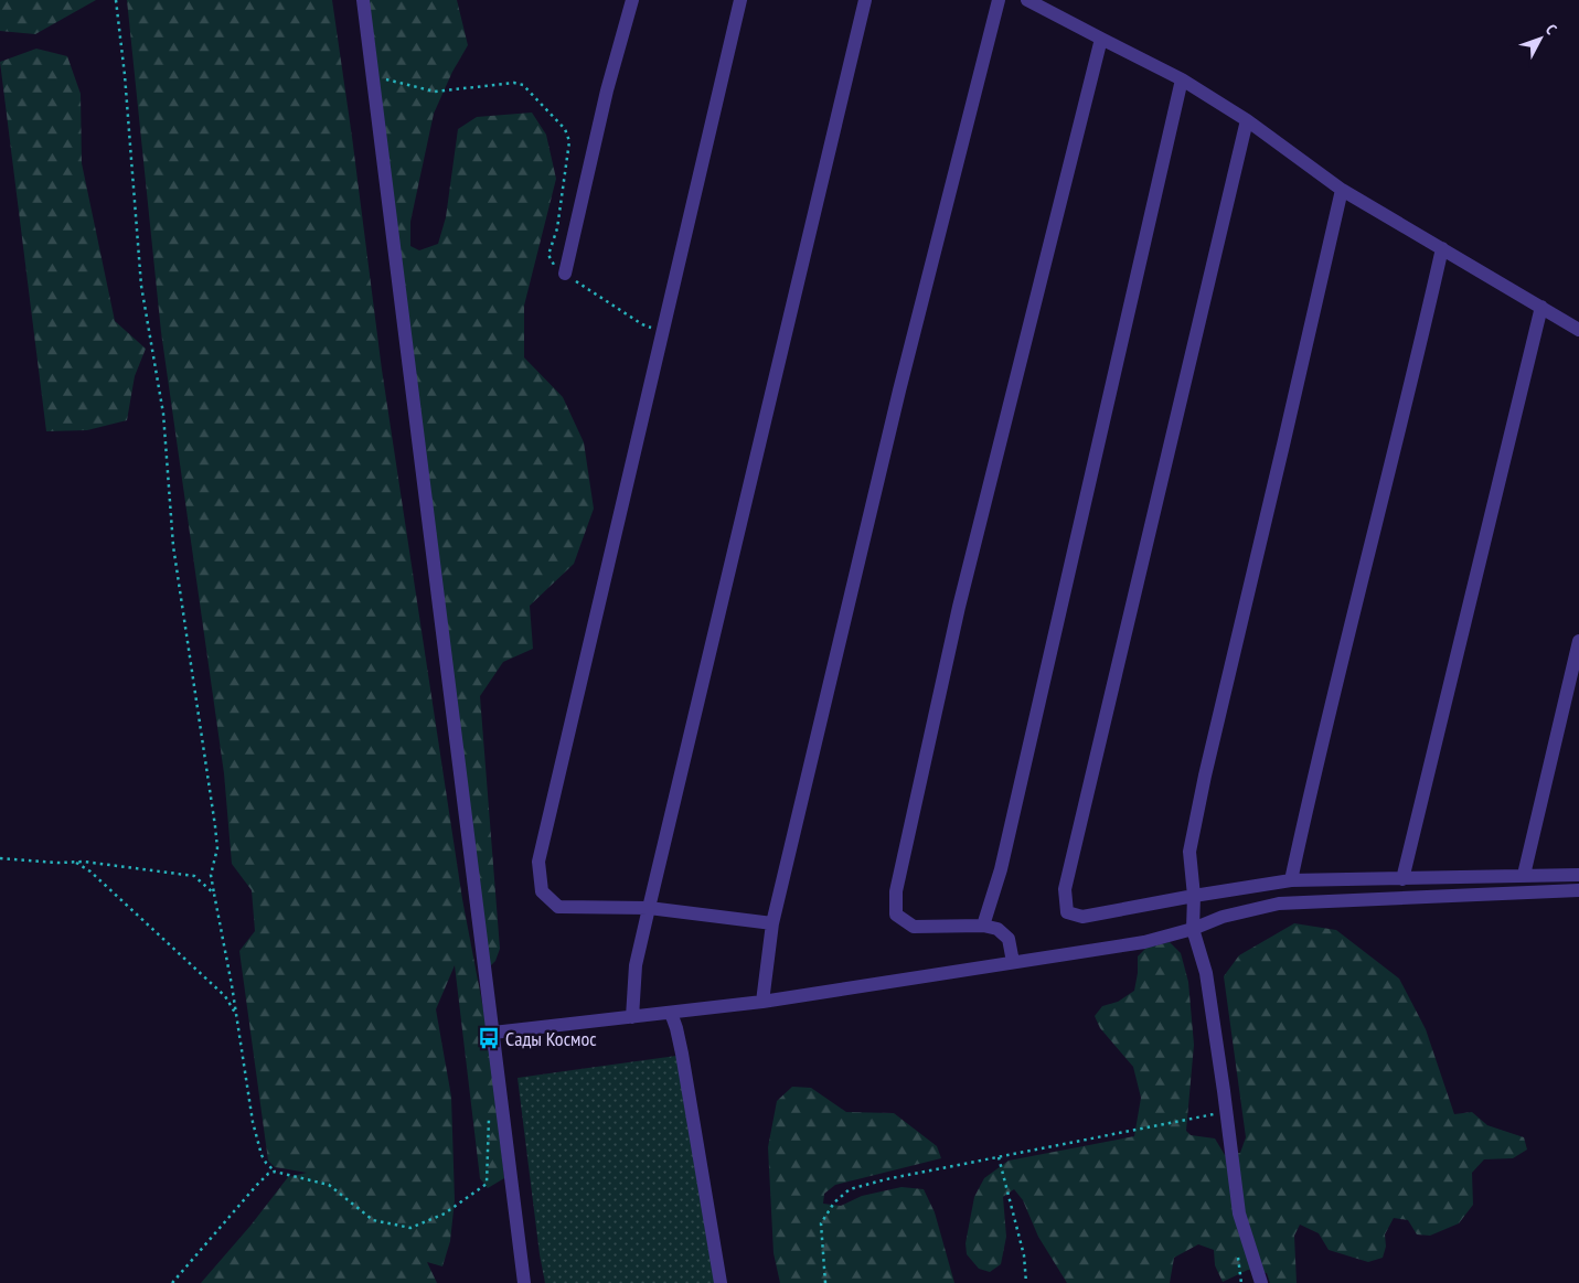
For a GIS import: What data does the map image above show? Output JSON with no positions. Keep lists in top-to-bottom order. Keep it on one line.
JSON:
{"places":{"bus stop":["Сады Космос"]},"north":"top right"}
